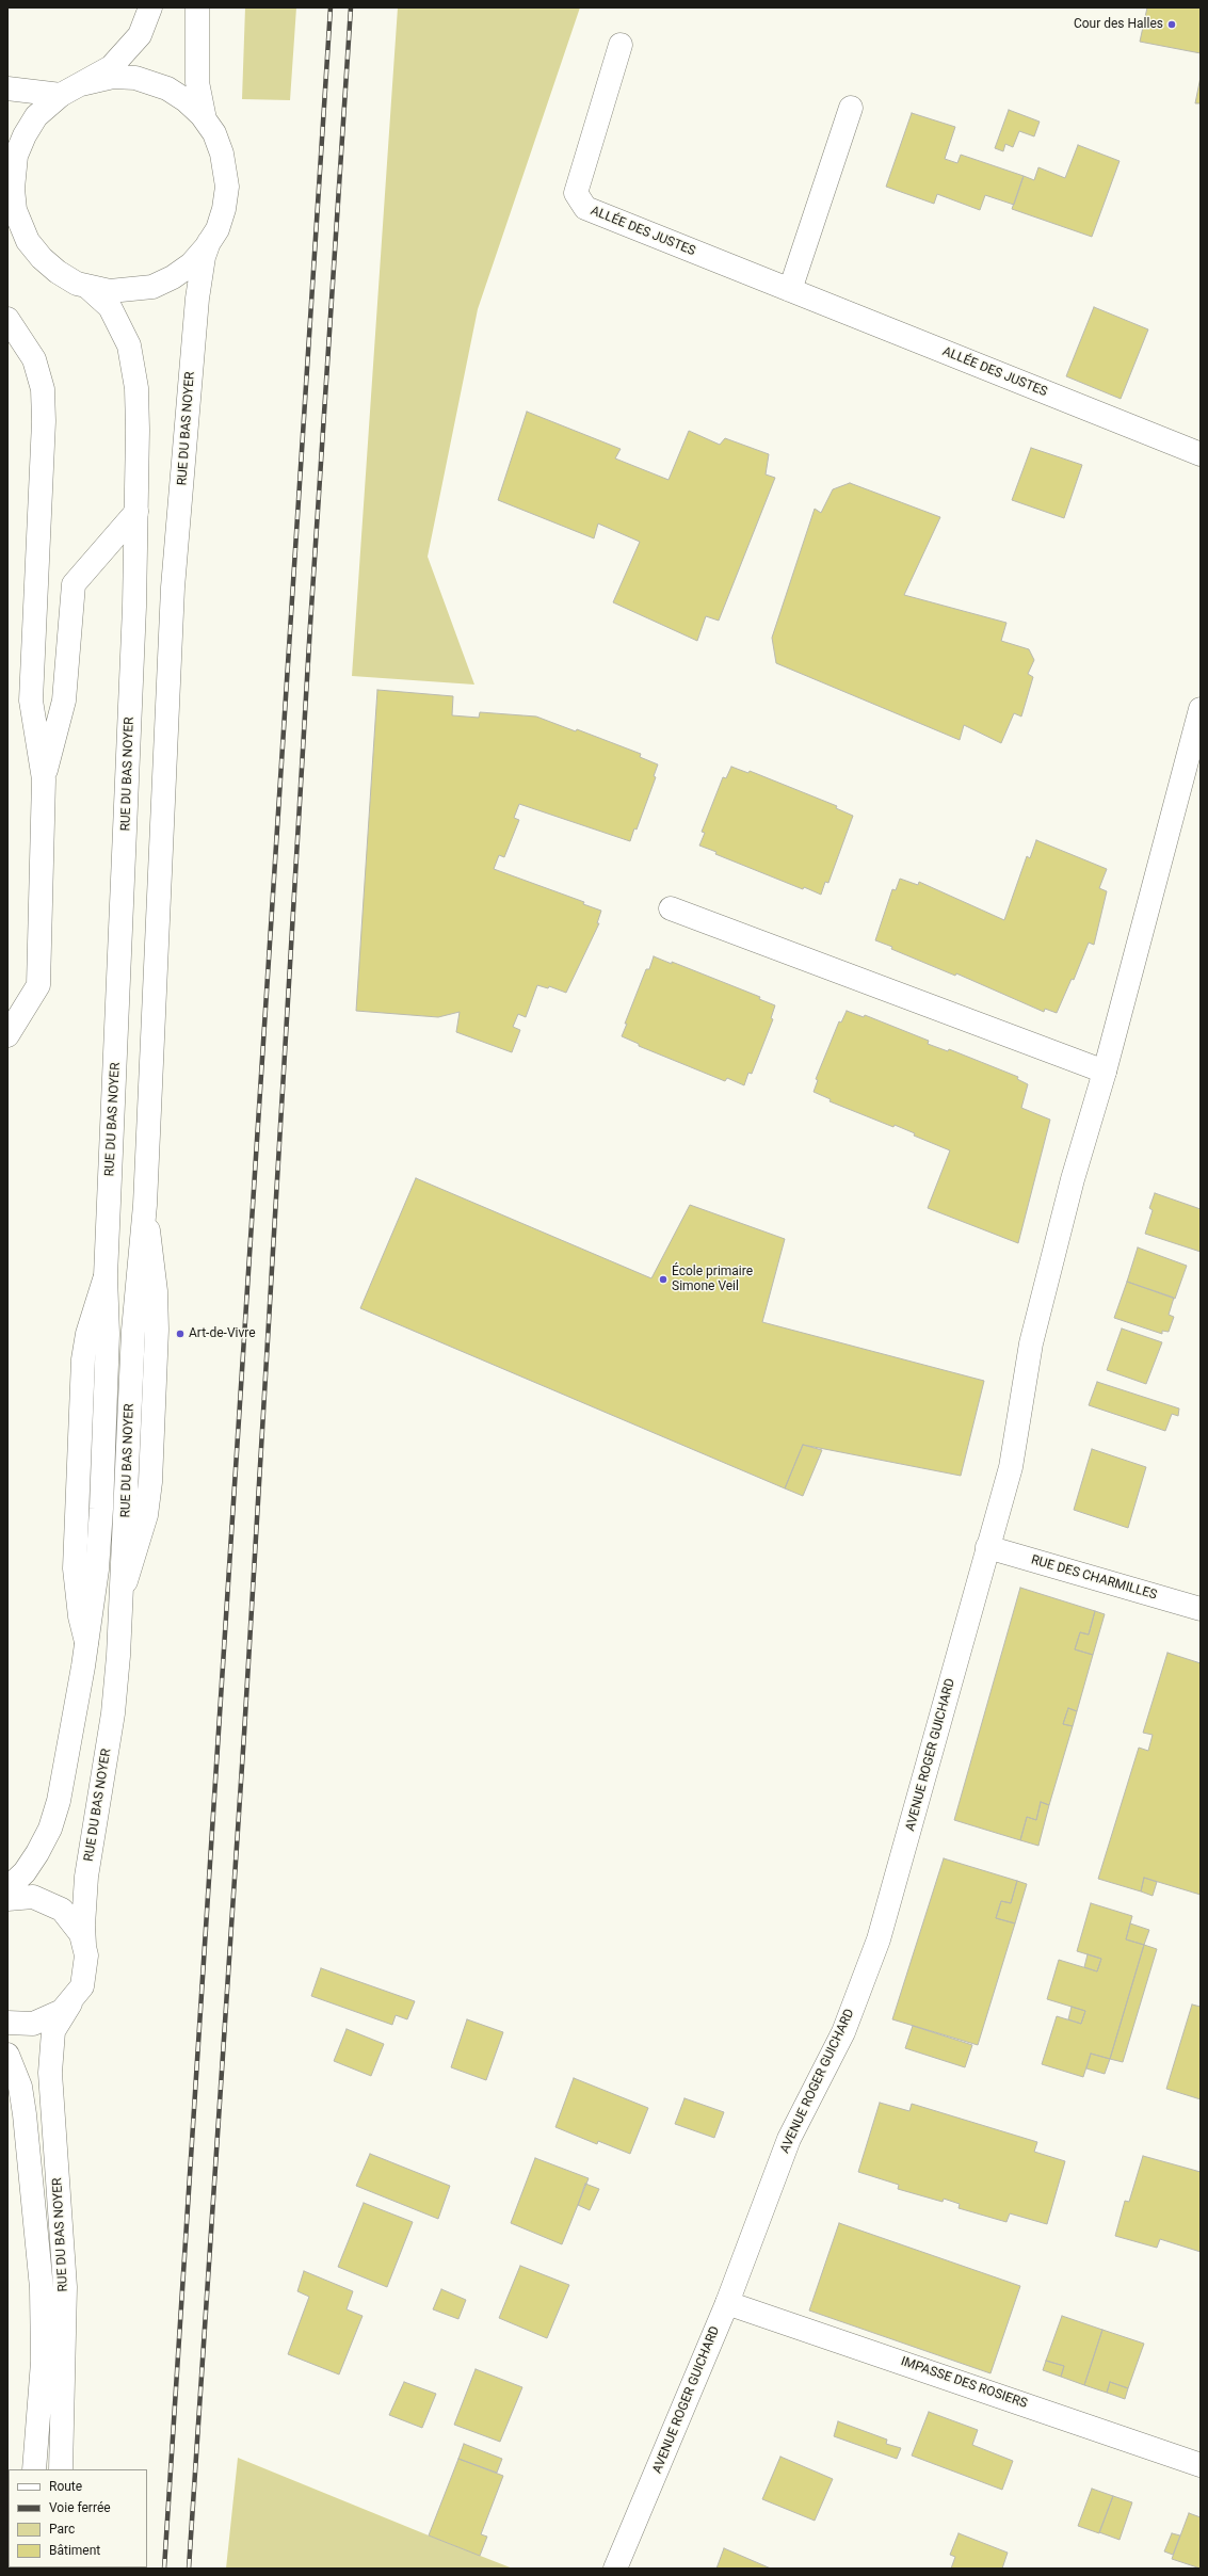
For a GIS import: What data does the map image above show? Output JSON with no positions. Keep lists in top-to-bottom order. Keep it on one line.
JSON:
{"streets":{"street":["ALLÉE DES JUSTES","RUE DU BAS NOYER","RUE DES CHARMILLES","AVENUE ROGER GUICHARD","IMPASSE DES ROSIERS"]},"crossings":[["RUE DES CHARMILLES","AVENUE ROGER GUICHARD"],["AVENUE ROGER GUICHARD","IMPASSE DES ROSIERS"]],"places":["Cour des Halles","École primaire Simone Veil","Art-de-Vivre"],"legend":["Route","Voie ferrée","Parc","Bâtiment"]}
